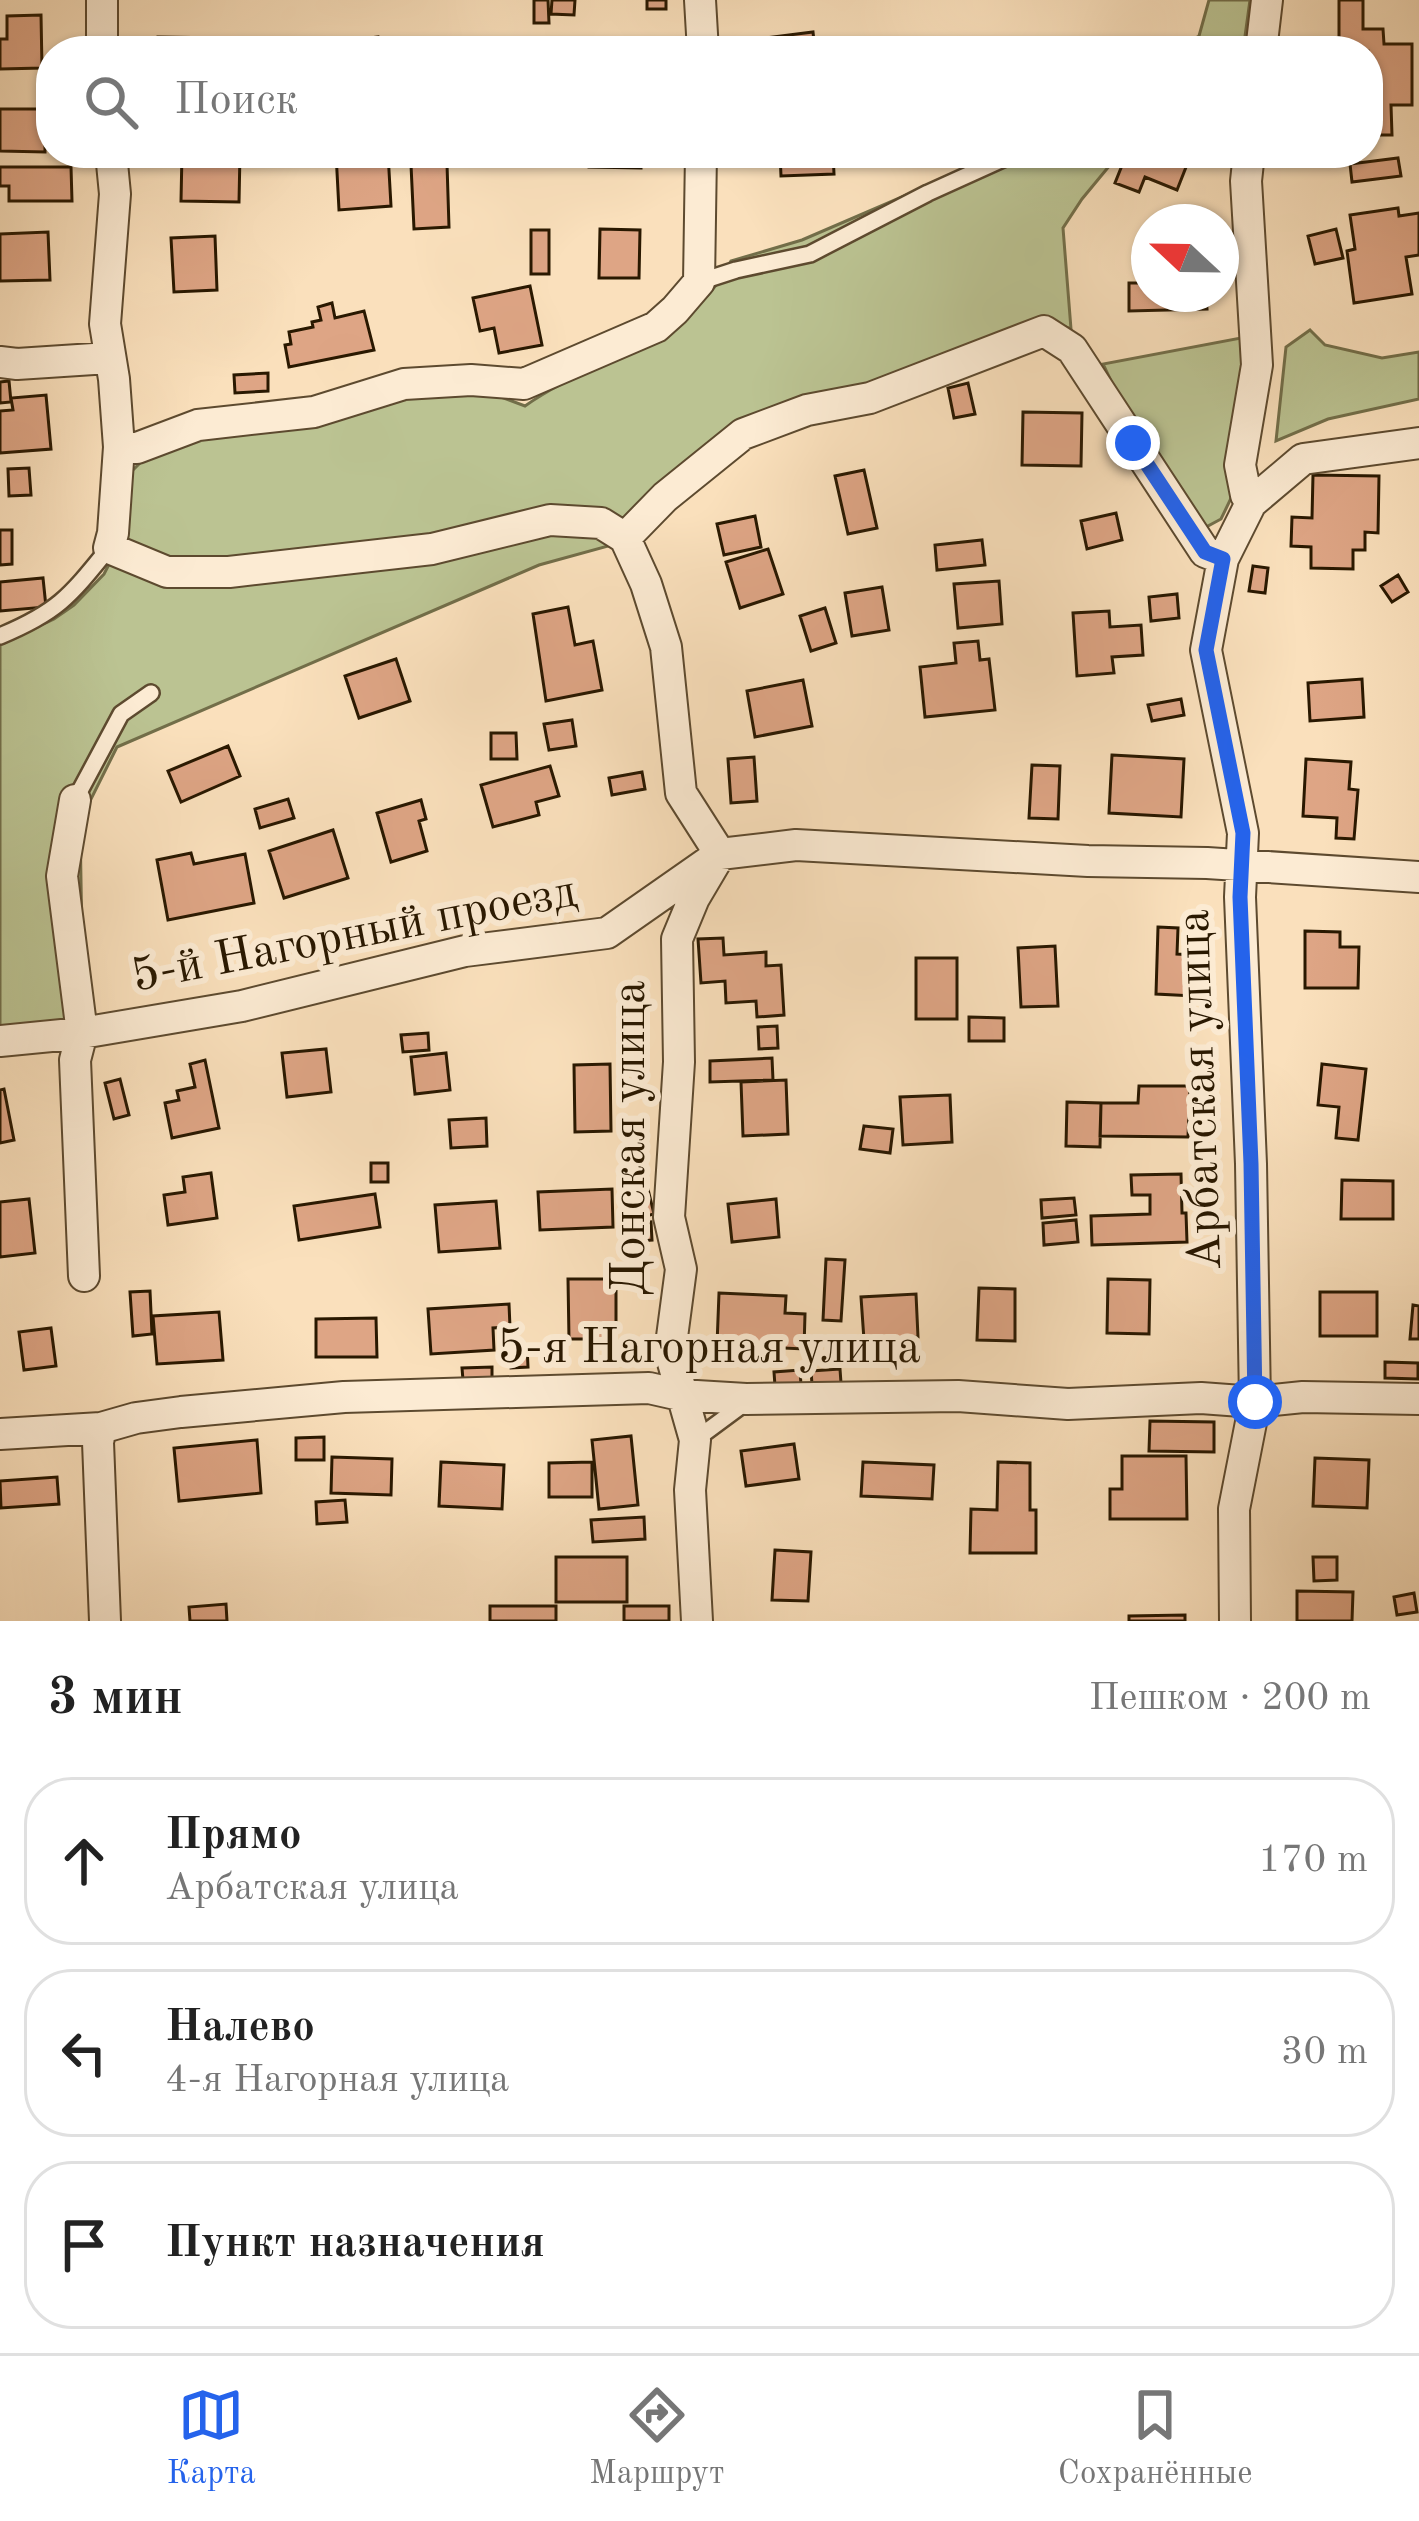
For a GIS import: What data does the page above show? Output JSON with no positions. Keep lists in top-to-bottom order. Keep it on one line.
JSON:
{"streets":{"street":["5-й Нагорный проезд","Арбатская улица","Донская улица","5-я Нагорная улица"]},"crossings":[["5-й Нагорный проезд","Арбатская улица"],["5-й Нагорный проезд","Донская улица"],["Арбатская улица","5-я Нагорная улица"],["Донская улица","5-я Нагорная улица"]],"north":"left","page":{"search":"Поиск","heading":["3 мин","Пешком · 200 m"],"list":[["Прямо","Арбатская улица","170 m"],["Налево","4-я Нагорная улица","30 m"],"Пункт назначения"],"nav":["Карта","Маршрут","Сохранённые"]}}
